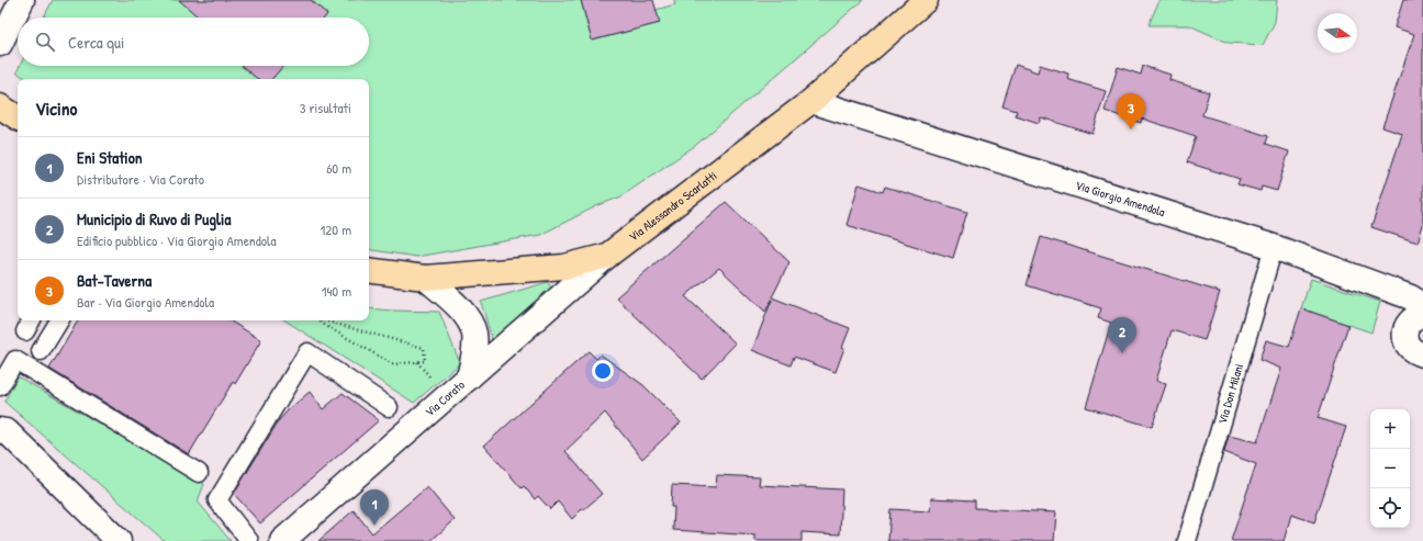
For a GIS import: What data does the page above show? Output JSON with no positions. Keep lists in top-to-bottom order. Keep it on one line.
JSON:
{"streets":{"main road":["Via Alessandro Scarlatti"],"street":["Via Giorgio Amendola","Via Corato"],"lane":["Via Don Milani"]},"crossings":[["Via Giorgio Amendola","Via Alessandro Scarlatti"],["Via Giorgio Amendola","Via Don Milani"],["Via Alessandro Scarlatti","Via Corato"]],"north":"right","page":{"search":"Cerca qui","heading":["Vicino","3 risultati"],"pins":["3","2","1"],"list":[{"mark":"1","name":"Eni Station","note":"Distributore · Via Corato","value":"60 m"},{"mark":"2","name":"Municipio di Ruvo di Puglia","note":"Edificio pubblico · Via Giorgio Amendola","value":"120 m"},{"mark":"3","name":"Bat-Taverna","note":"Bar · Via Giorgio Amendola","value":"140 m"}],"map_buttons":["+","−"]}}
